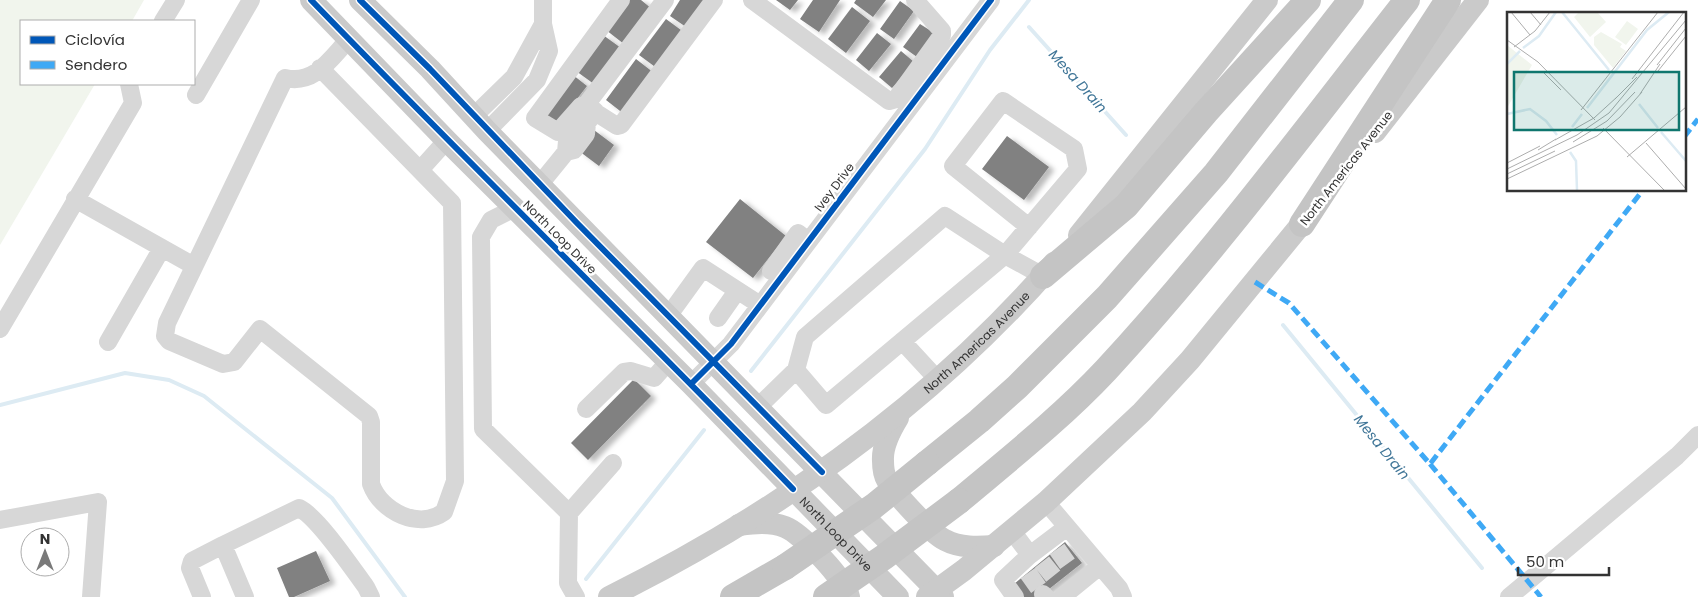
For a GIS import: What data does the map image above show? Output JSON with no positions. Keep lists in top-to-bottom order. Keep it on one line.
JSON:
{"streets":{"main road":["North Americas Avenue","North Loop Drive"],"street":["Ivey Drive"]},"crossings":[["North Americas Avenue","North Loop Drive"],["Ivey Drive","North Loop Drive"]],"water":["Mesa Drain"],"legend":["Ciclovía","Sendero"],"scale_bar":"50 m","north":"top"}
